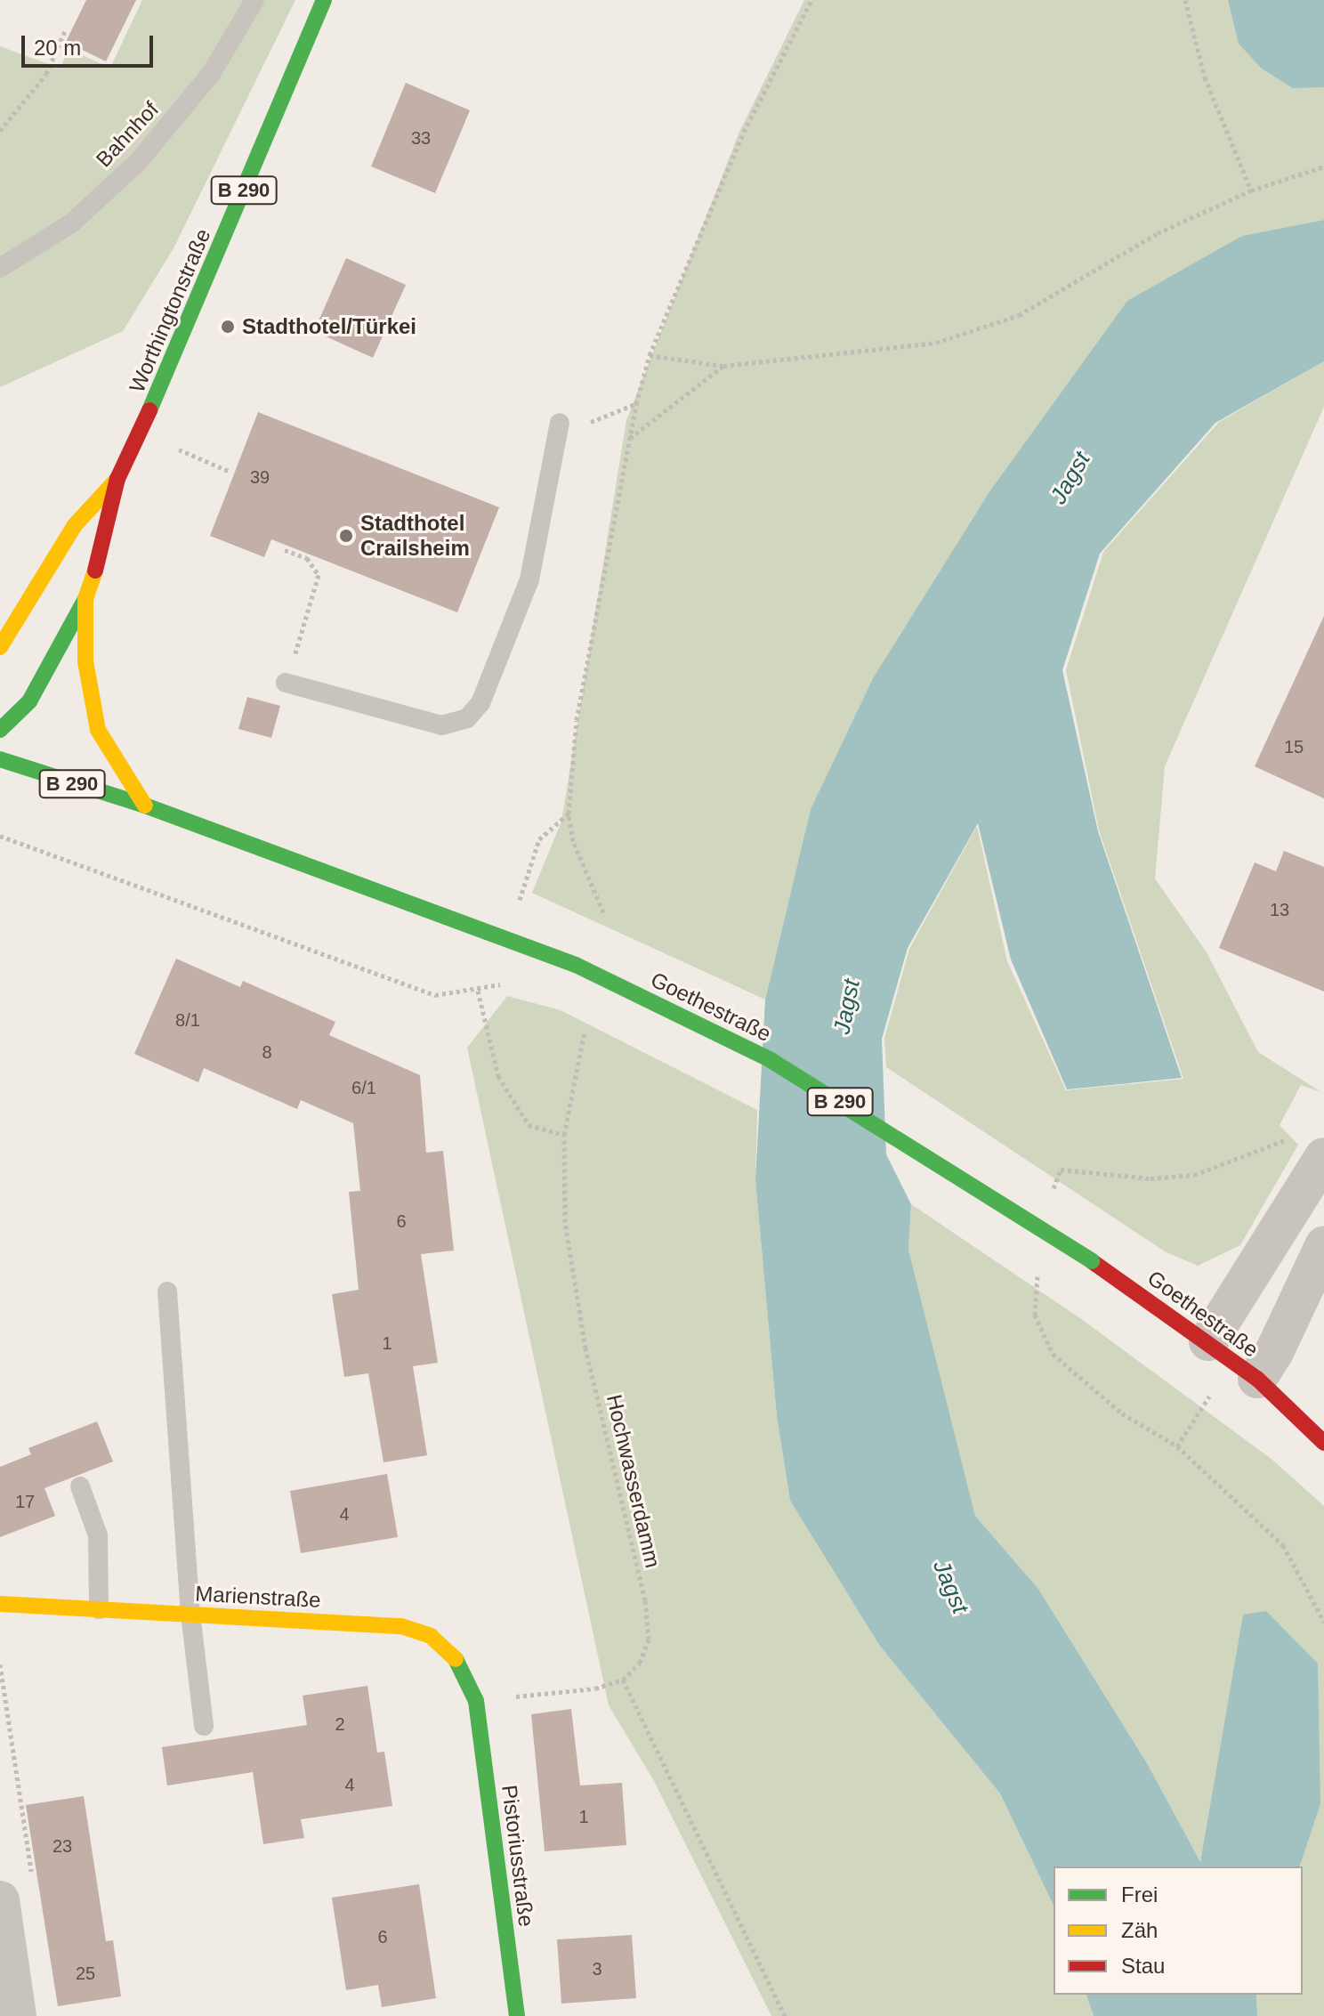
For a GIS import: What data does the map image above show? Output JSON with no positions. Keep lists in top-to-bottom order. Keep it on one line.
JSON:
{"streets":{"main road":["B 290","Worthingtonstraße","Goethestraße","Marienstraße","Pistoriusstraße"],"lane":["Bahnhof"],"path":["Hochwasserdamm"]},"crossings":[["Worthingtonstraße","Goethestraße"],["Marienstraße","Pistoriusstraße"]],"water":["Jagst"],"places":["Stadthotel/Türkei","Stadthotel Crailsheim"],"house_numbers":["33","39","15","13","8/1","8","6/1","6","1","17","4","2","4","1","23","6","3","25"],"legend":["Frei","Zäh","Stau"],"scale_bar":"20 m"}
